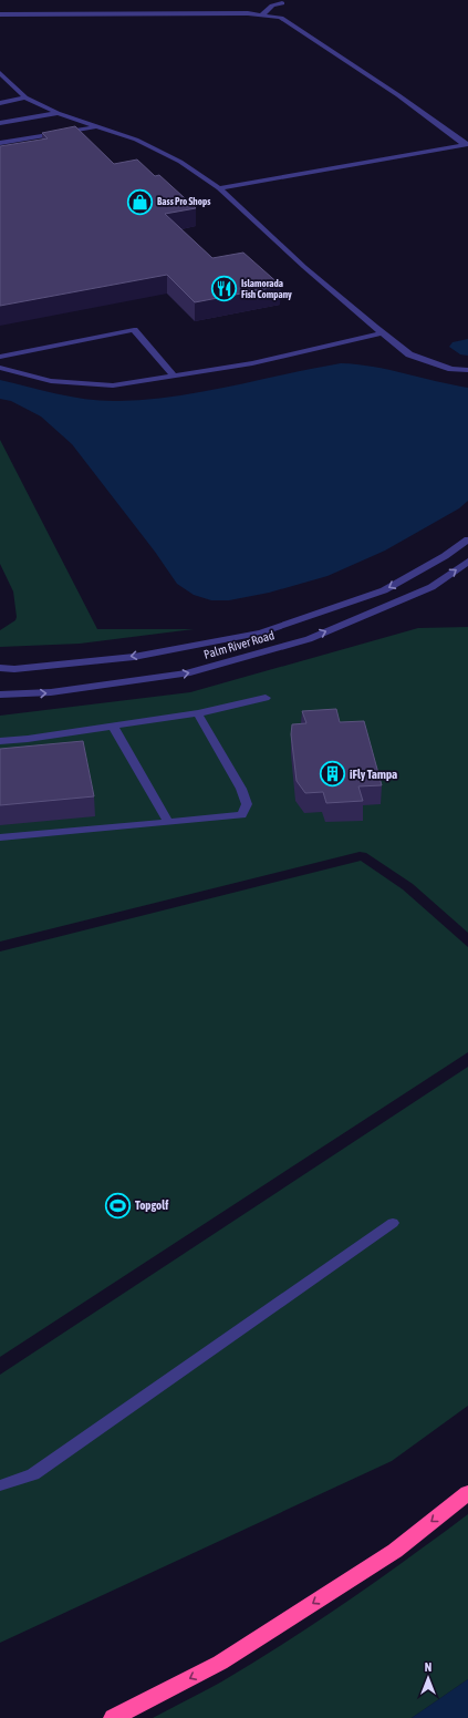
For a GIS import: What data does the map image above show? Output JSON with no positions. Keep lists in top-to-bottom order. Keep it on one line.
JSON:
{"streets":{"street":["Palm River Road"]},"places":{"shop":["Bass Pro Shops"],"restaurant":["Islamorada Fish Company"],"building":["iFly Tampa"],"sports":["Topgolf"]},"north":"top"}
